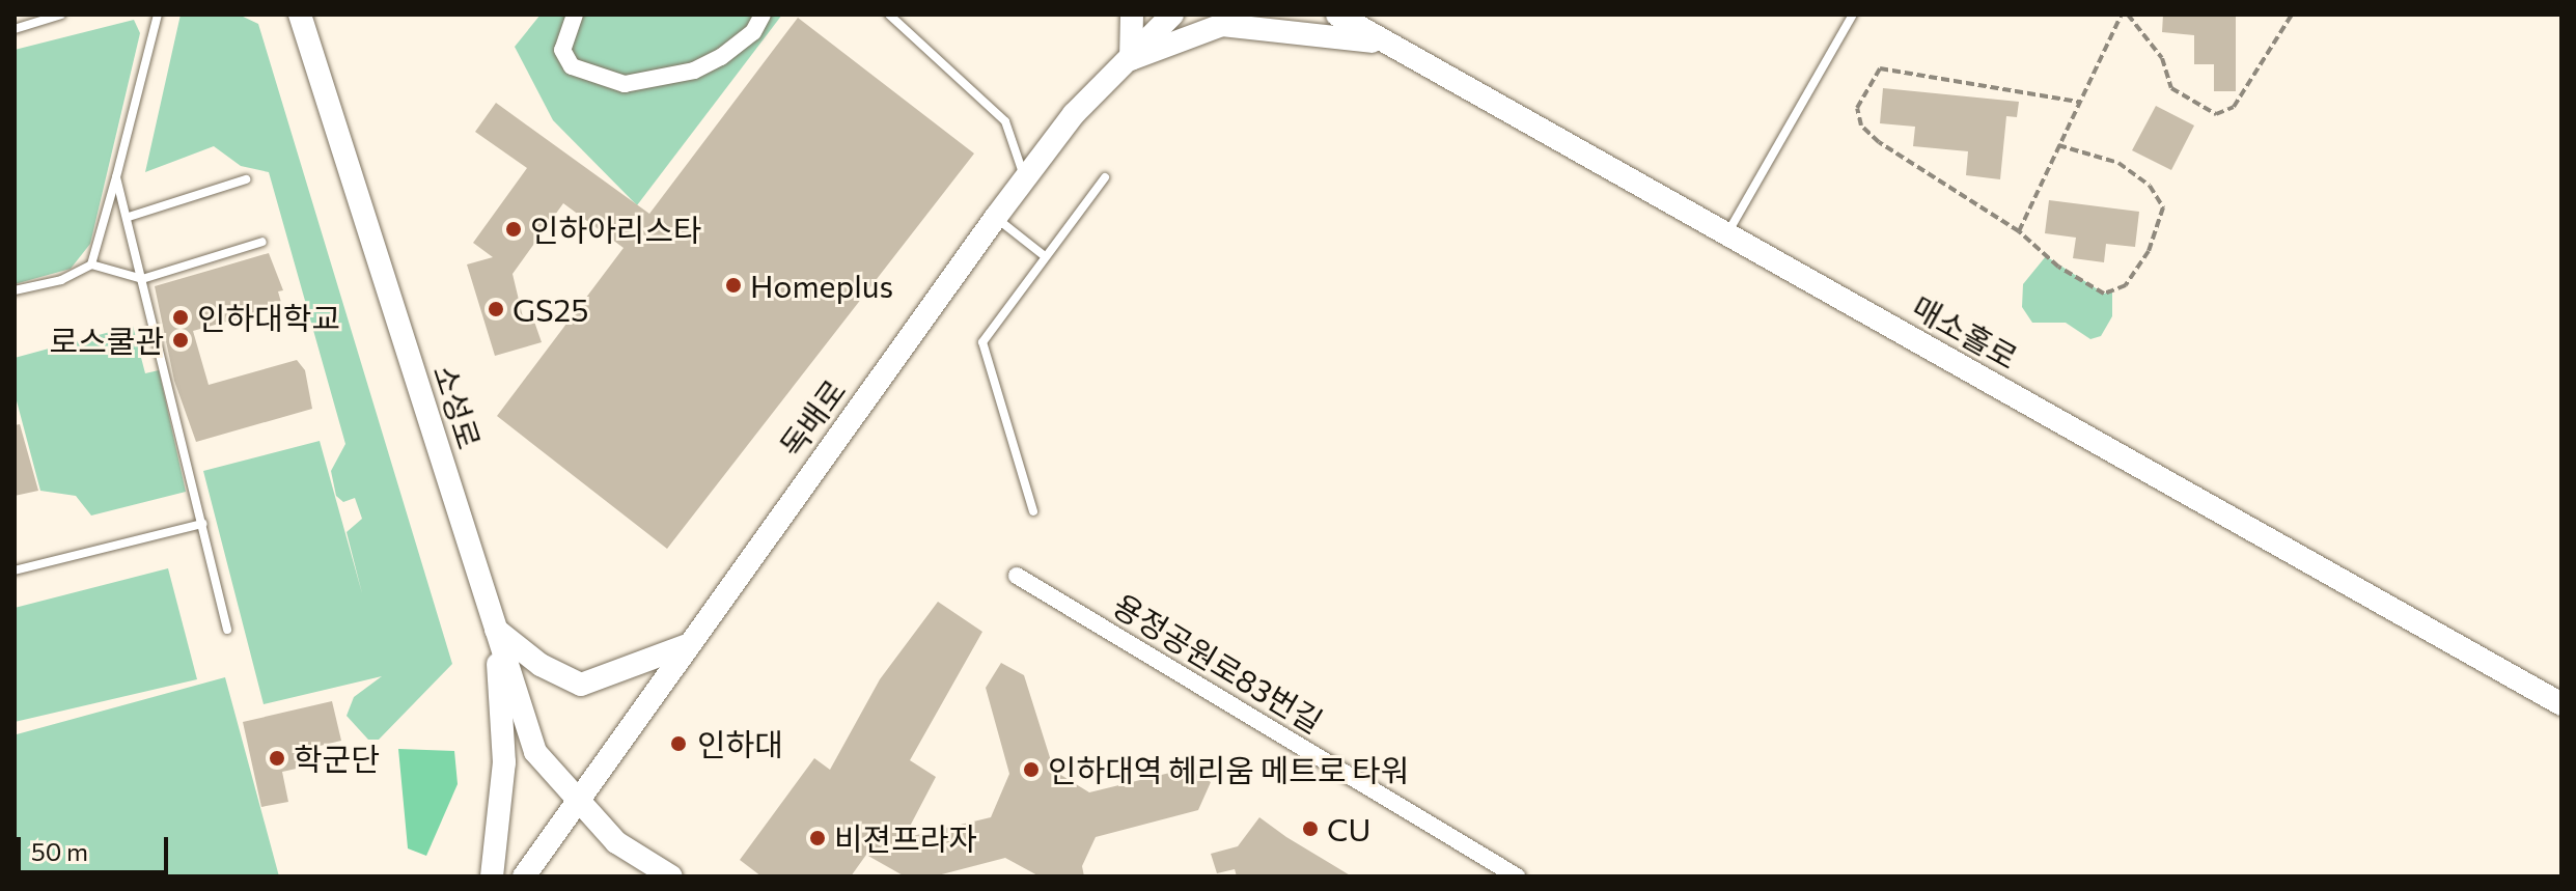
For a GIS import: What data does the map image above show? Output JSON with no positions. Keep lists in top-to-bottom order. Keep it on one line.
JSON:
{"streets":{"main road":["매소홀로","소성로","독배로"],"street":["용정공원로83번길"]},"crossings":[["소성로","독배로"]],"places":["인하아리스타","Homeplus","GS25","인하대학교","로스쿨관","인하대","학군단","인하대역 헤리움 메트로 타워","CU","비젼프라자"],"scale_bar":"50 m"}
